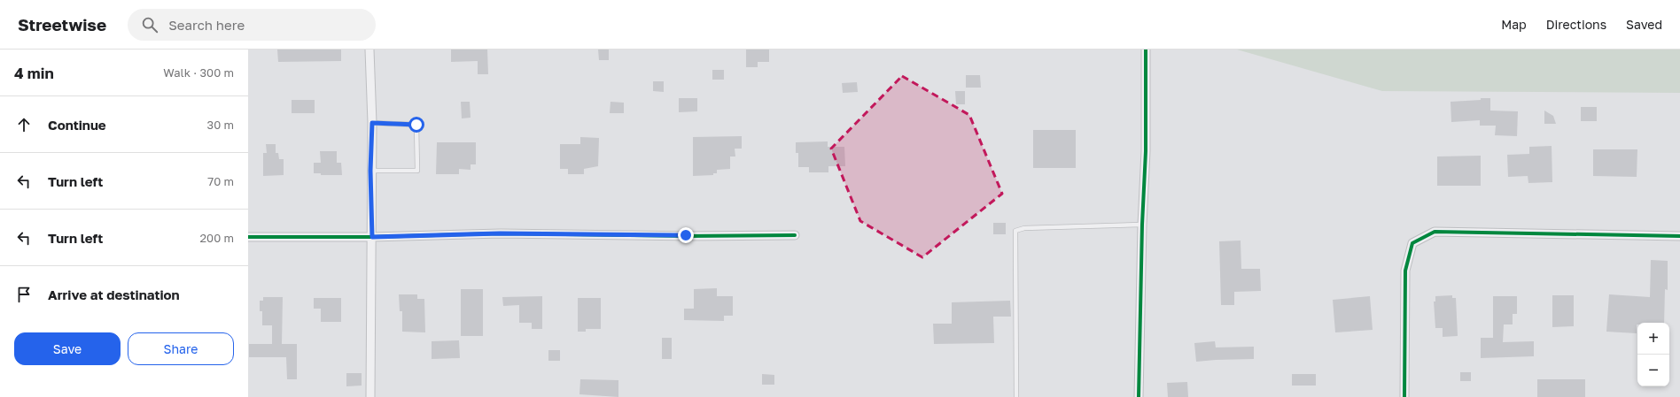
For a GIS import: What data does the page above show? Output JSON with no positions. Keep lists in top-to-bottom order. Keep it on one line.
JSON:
{"page":{"header":"Streetwise","search":"Search here","nav":["Map","Directions","Saved"],"heading":["4 min","Walk · 300 m"],"list":[["Continue","30 m"],["Turn left","70 m"],["Turn left","200 m"],"Arrive at destination"],"buttons":["Save","Share"],"map_buttons":["+","−"]}}
